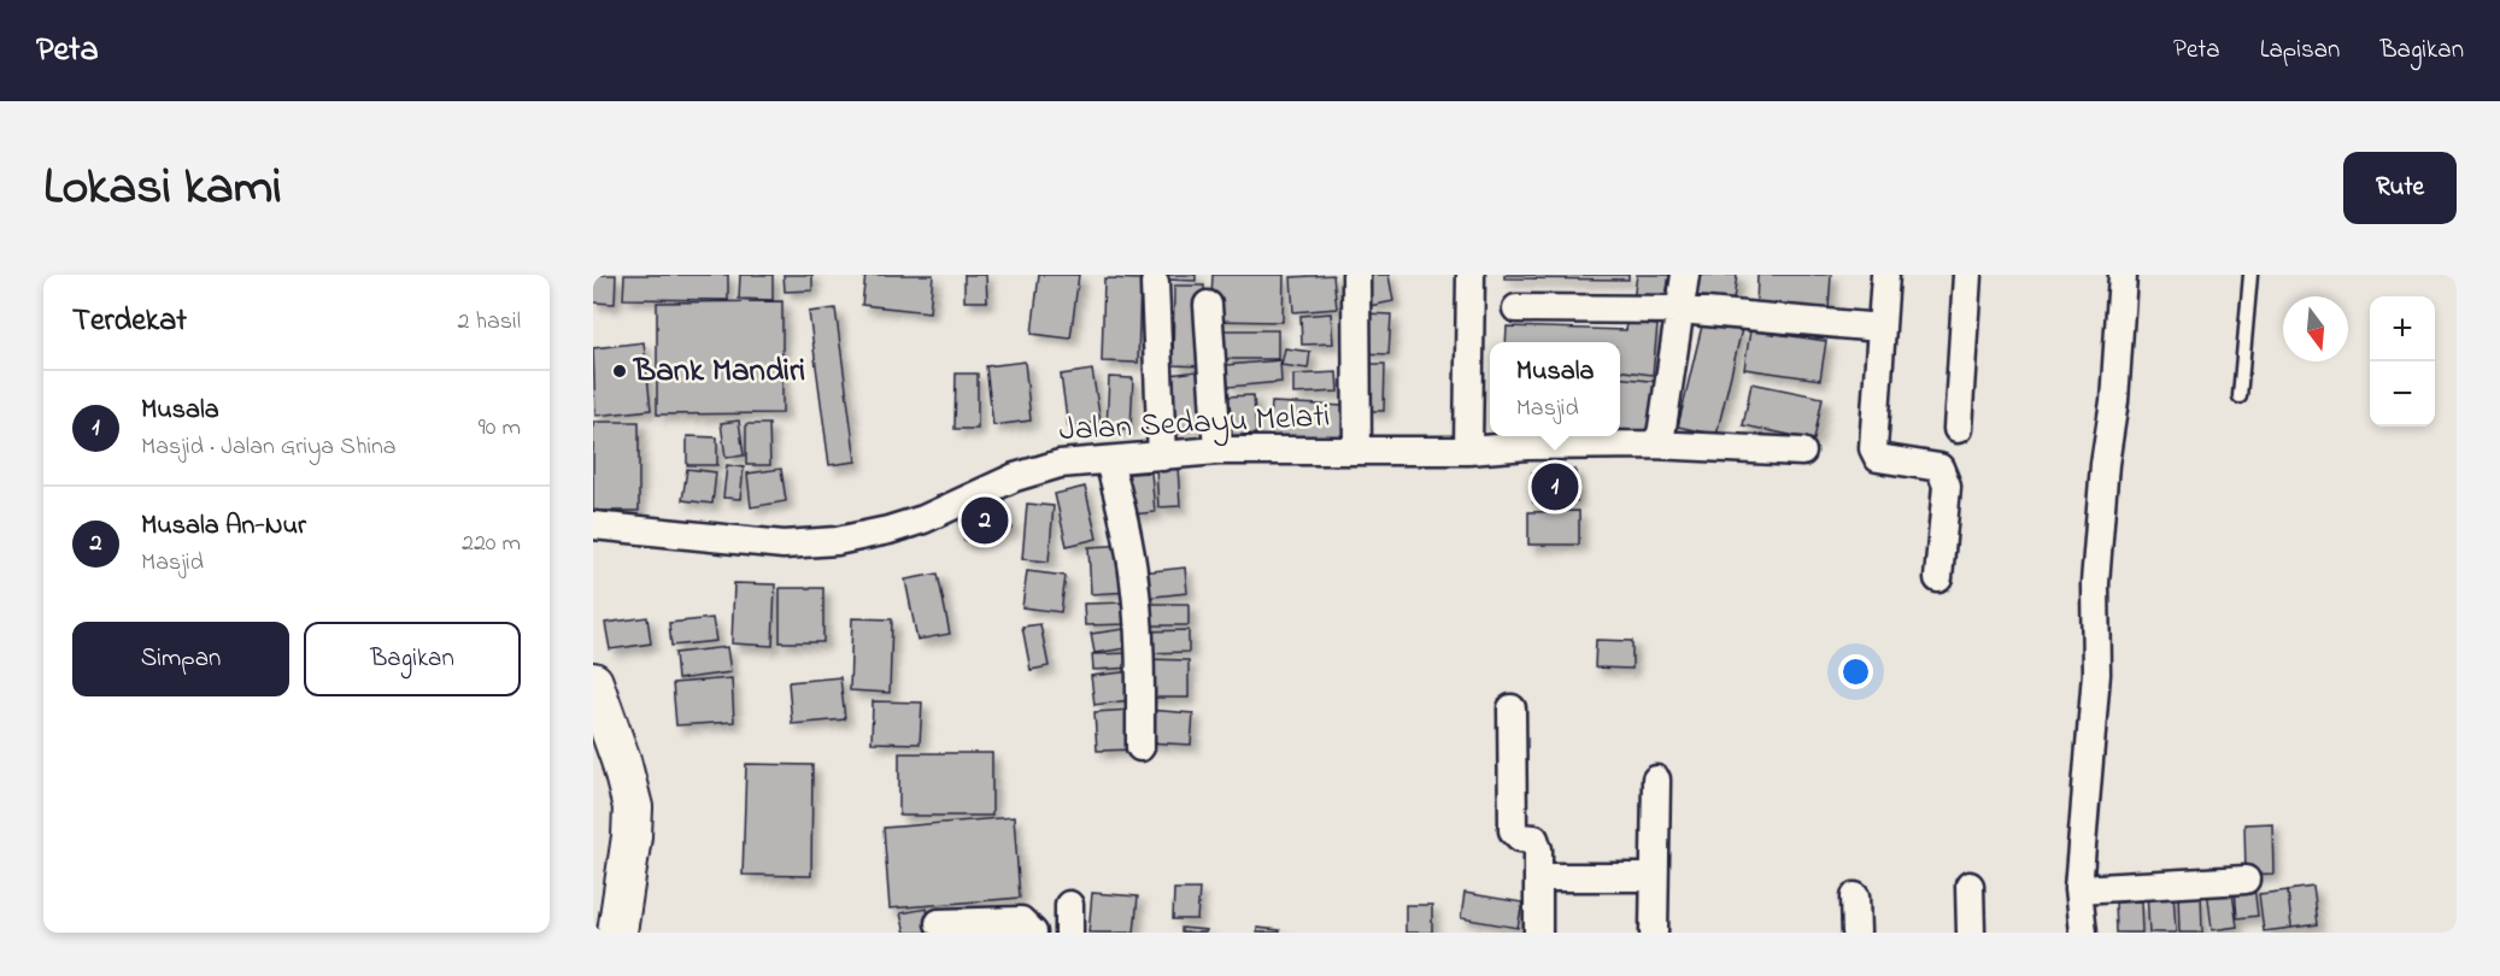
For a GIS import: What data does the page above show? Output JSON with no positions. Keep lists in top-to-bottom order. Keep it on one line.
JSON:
{"streets":{"street":["Jalan Sedayu Melati"]},"places":["Bank Mandiri"],"north":"bottom","page":{"header":"Peta","nav":["Peta","Lapisan","Bagikan"],"title":"Lokasi kami","buttons":["Rute",["Simpan","Bagikan"]],"heading":["Terdekat","2 hasil"],"map_buttons":["+","−"],"popup":["Musala","Masjid"],"list":[{"mark":"1","name":"Musala","note":"Masjid · Jalan Griya Shina","value":"90 m"},{"mark":"2","name":"Musala An-Nur","note":"Masjid","value":"220 m"}],"pins":["1","2"]}}
